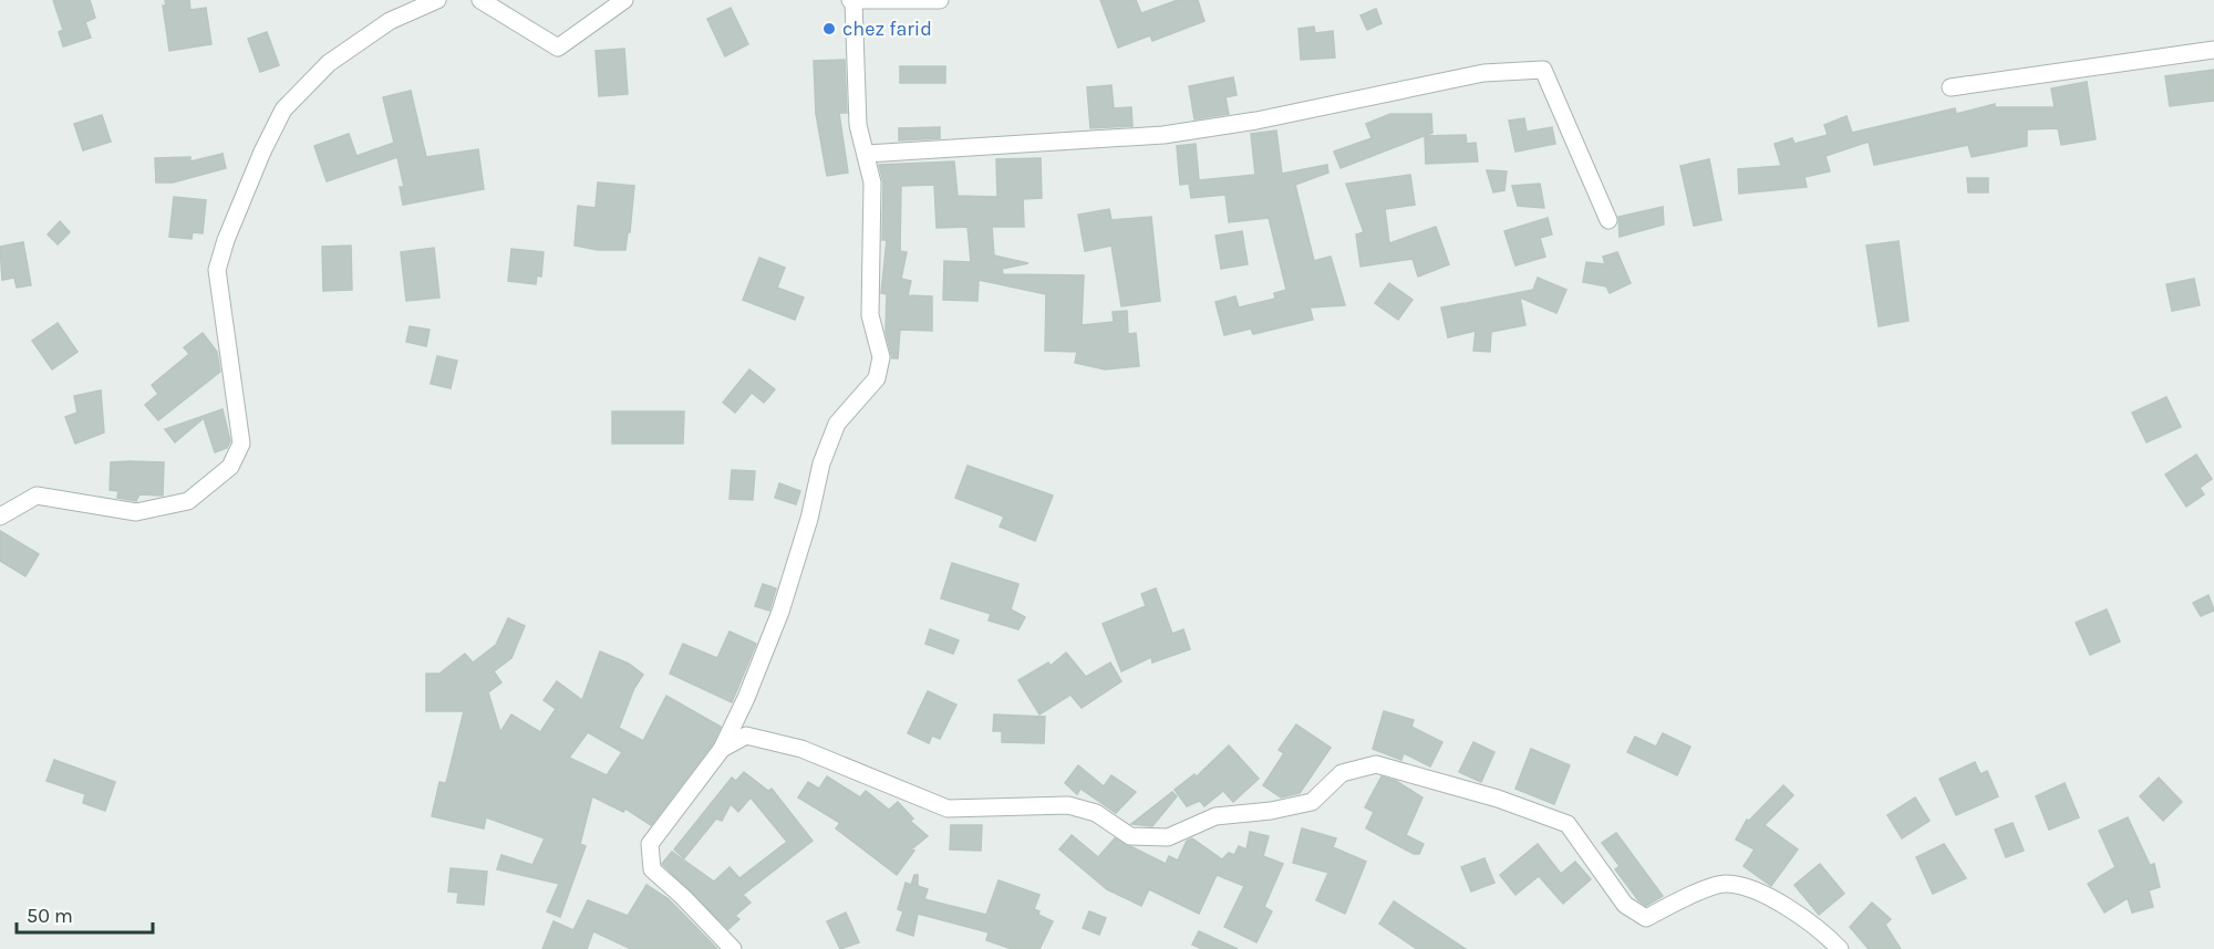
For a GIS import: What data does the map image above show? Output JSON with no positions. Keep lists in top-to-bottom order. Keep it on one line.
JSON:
{"places":["chez farid"],"scale_bar":"50 m"}
